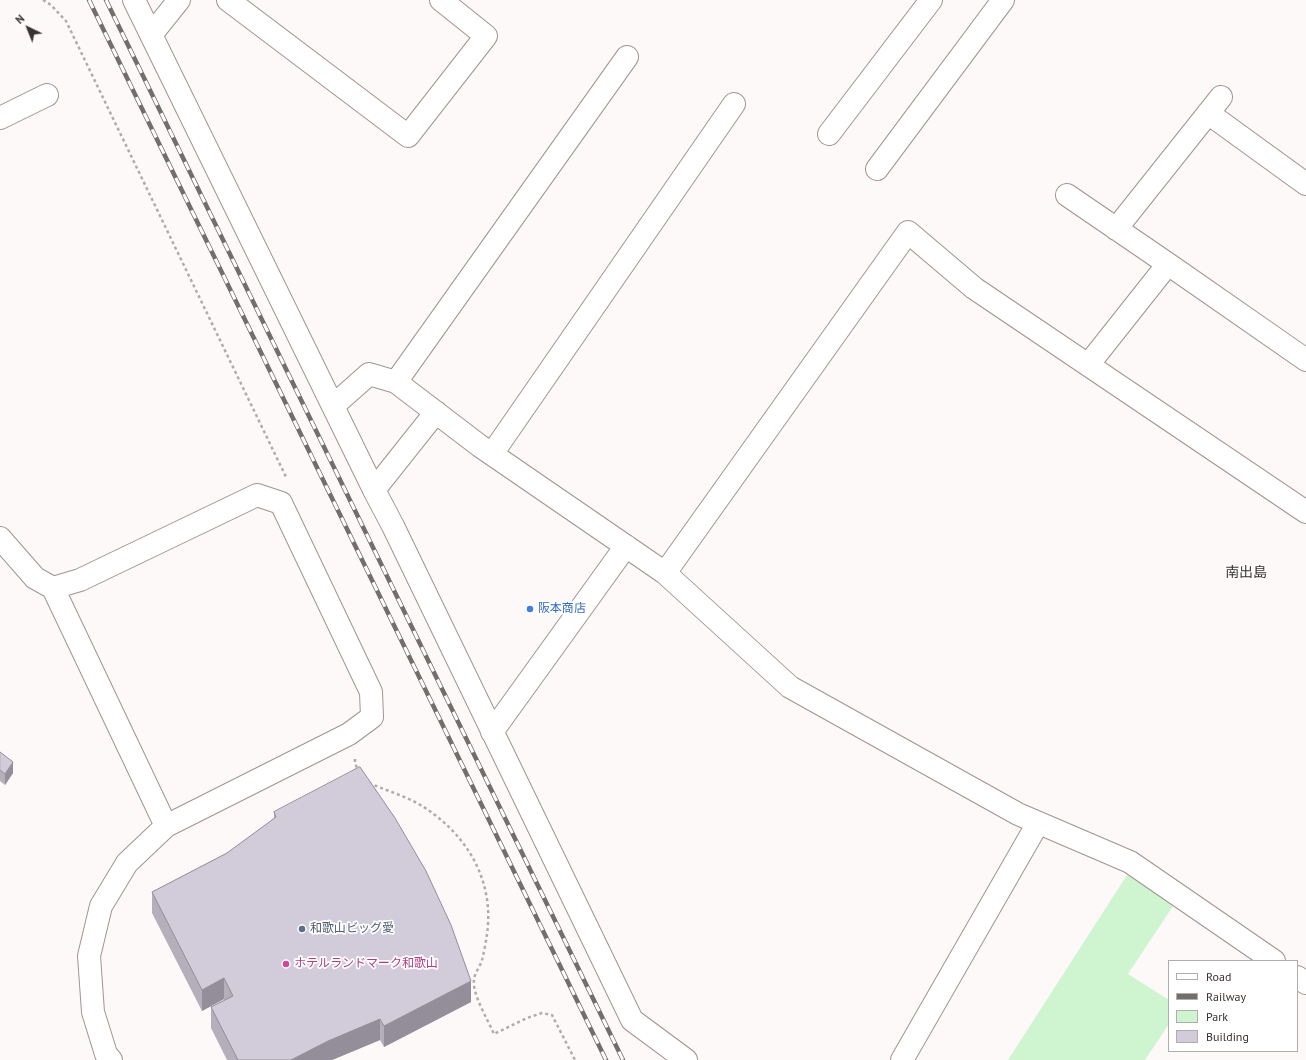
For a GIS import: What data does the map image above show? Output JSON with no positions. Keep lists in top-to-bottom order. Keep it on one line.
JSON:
{"districts":["南出島"],"places":["阪本商店","和歌山ビッグ愛","ホテルランドマーク和歌山"],"legend":["Road","Railway","Park","Building"],"north":"top left"}
